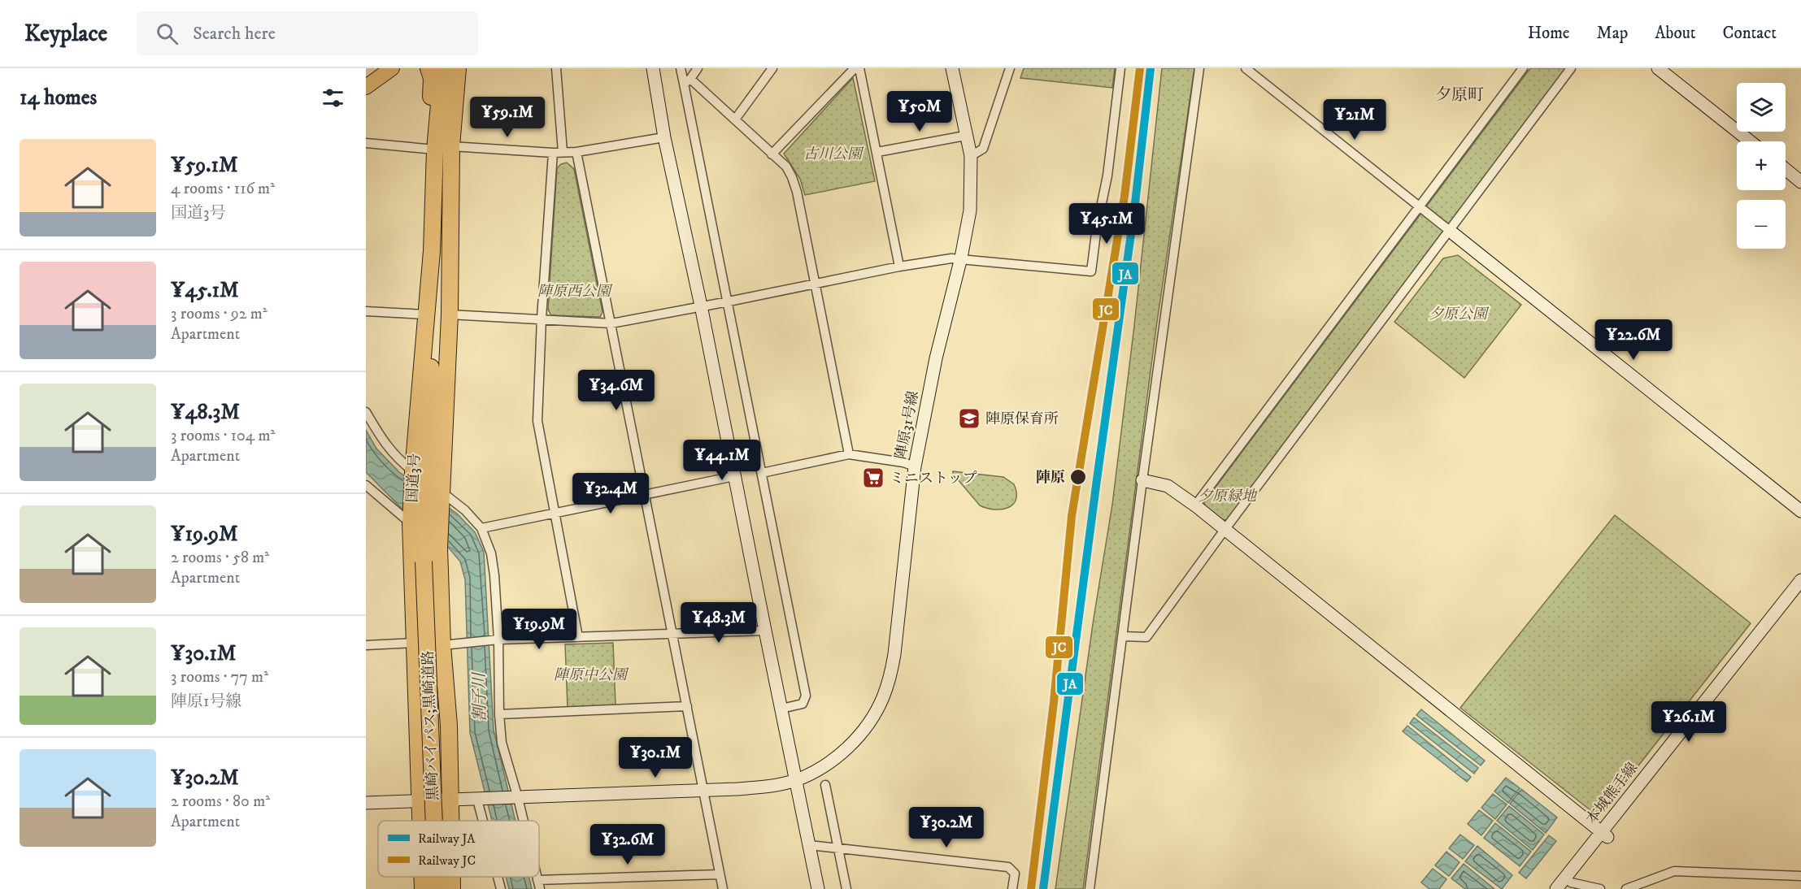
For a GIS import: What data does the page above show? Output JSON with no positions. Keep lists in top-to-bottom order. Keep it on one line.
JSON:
{"streets":{"highway":["国道3号","黒崎バイパス;黒崎道路"],"street":["陣原31号線","本城熊手線"]},"crossings":[["陣原31号線","国道3号"],["国道3号","黒崎バイパス;黒崎道路"]],"districts":["夕原町"],"water":["割子川"],"parks":["古川公園","陣原西公園","夕原公園","夕原緑地","陣原中公園"],"places":{"school or university":["陣原保育所"],"other":["陣原"],"supermarket":["ミニストップ"]},"lines":["rail line JA","rail line JC"],"legend":["Railway JA","Railway JC"],"page":{"header":"Keyplace","search":"Search here","nav":["Home","Map","About","Contact"],"heading":"14 homes","map_buttons":["+","−"],"price":["¥50M","¥59.1M","¥21M","¥45.1M","¥22.6M","¥34.6M","¥44.1M","¥32.4M","¥48.3M","¥19.9M","¥26.1M","¥30.1M","¥30.2M","¥32.6M"],"list":[{"name":"¥59.1M","note":"4 rooms · 116 m² · 国道3号"},{"name":"¥45.1M","note":"3 rooms · 92 m² · Apartment"},{"name":"¥48.3M","note":"3 rooms · 104 m² · Apartment"},{"name":"¥19.9M","note":"2 rooms · 58 m² · Apartment"},{"name":"¥30.1M","note":"3 rooms · 77 m² · 陣原1号線"},{"name":"¥30.2M","note":"2 rooms · 80 m² · Apartment"}]}}
